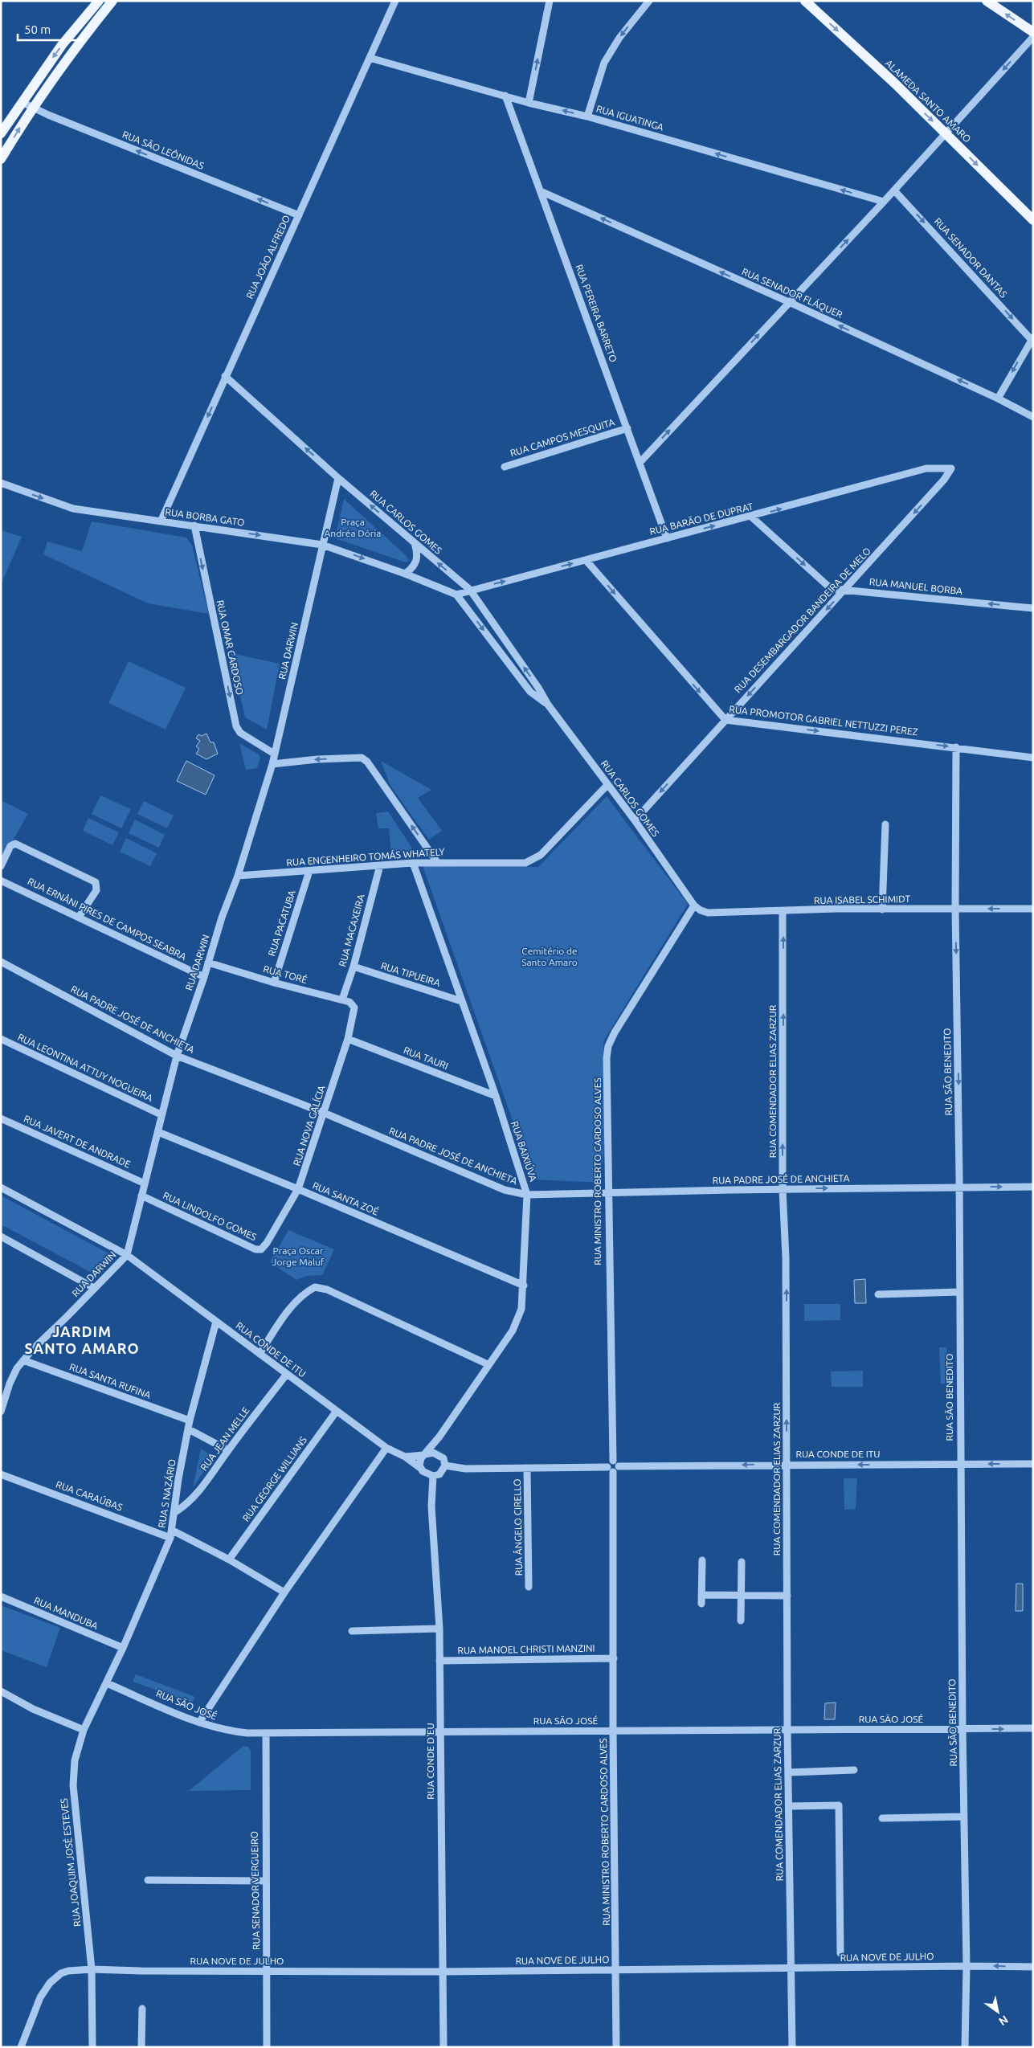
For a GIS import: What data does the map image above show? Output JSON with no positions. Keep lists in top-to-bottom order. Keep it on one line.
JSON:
{"streets":{"main road":["ALAMEDA SANTO AMARO"],"street":["RUA IGUATINGA","RUA SÃO LEÔNIDAS","RUA JOÃO ALFREDO","RUA SENADOR DANTAS","RUA SENADOR FLÁQUER","RUA PEREIRA BARRETO","RUA CAMPOS MESQUITA","RUA BORBA GATO","RUA BARÃO DE DUPRAT","RUA CARLOS GOMES","RUA MANUEL BORBA","RUA DESEMBARGADOR BANDEIRA DE MELO","RUA OMAR CARDOSO","RUA DARWIN","RUA PROMOTOR GABRIEL NETTUZZI PEREZ","RUA ENGENHEIRO TOMÁS WHATELY","RUA ISABEL SCHIMIDT","RUA ERNÂNI PIRES DE CAMPOS SEABRA","RUA PACATUBA","RUA MACAXEIRA","RUA TORÉ","RUA TIPUEIRA","RUA PADRE JOSÉ DE ANCHIETA","RUA TAURI","RUA LEONTINA ATTUY NOGUEIRA","RUA SÃO BENEDITO","RUA COMENDADOR ELIAS ZARZUR","RUA NOVA GALÍCIA","RUA JAVERT DE ANDRADE","RUA BAIXIÚVA","RUA MINISTRO ROBERTO CARDOSO ALVES","RUA SANTA ZOÉ","RUA LINDOLFO GOMES","RUA CONDE DE ITU","RUA SANTA RUFINA","RUA JEAN MELLE","RUA GEORGE WILLIANS","RUA S NAZÁRIO","RUA CARAÚBAS","RUA ÂNGELO CIRELLO","RUA MANDUBA","RUA MANOEL CHRISTI MANZINI","RUA SÃO JOSÉ","RUA CONDE D'EU","RUA JOAQUIM JOSÉ ESTEVES","RUA SENADOR VERGUEIRO","RUA NOVE DE JULHO"]},"crossings":[["RUA IGUATINGA","RUA JOÃO ALFREDO"],["RUA IGUATINGA","RUA PEREIRA BARRETO"],["RUA SÃO LEÔNIDAS","RUA JOÃO ALFREDO"],["RUA JOÃO ALFREDO","RUA BORBA GATO"],["RUA JOÃO ALFREDO","RUA CARLOS GOMES"],["RUA SENADOR FLÁQUER","RUA PEREIRA BARRETO"],["RUA PEREIRA BARRETO","RUA CAMPOS MESQUITA"],["RUA PEREIRA BARRETO","RUA BARÃO DE DUPRAT"],["RUA BORBA GATO","RUA OMAR CARDOSO"],["RUA BORBA GATO","RUA DARWIN"],["RUA BARÃO DE DUPRAT","RUA CARLOS GOMES"],["RUA BARÃO DE DUPRAT","RUA MANUEL BORBA"],["RUA BARÃO DE DUPRAT","RUA DESEMBARGADOR BANDEIRA DE MELO"],["RUA BARÃO DE DUPRAT","RUA PROMOTOR GABRIEL NETTUZZI PEREZ"],["RUA CARLOS GOMES","RUA DESEMBARGADOR BANDEIRA DE MELO"],["RUA CARLOS GOMES","RUA DARWIN"],["RUA CARLOS GOMES","RUA ENGENHEIRO TOMÁS WHATELY"],["RUA CARLOS GOMES","RUA ISABEL SCHIMIDT"],["RUA CARLOS GOMES","RUA MINISTRO ROBERTO CARDOSO ALVES"],["RUA MANUEL BORBA","RUA DESEMBARGADOR BANDEIRA DE MELO"],["RUA DESEMBARGADOR BANDEIRA DE MELO","RUA PROMOTOR GABRIEL NETTUZZI PEREZ"],["RUA OMAR CARDOSO","RUA DARWIN"],["RUA DARWIN","RUA ENGENHEIRO TOMÁS WHATELY"],["RUA DARWIN","RUA ERNÂNI PIRES DE CAMPOS SEABRA"],["RUA DARWIN","RUA TORÉ"],["RUA DARWIN","RUA PADRE JOSÉ DE ANCHIETA"],["RUA DARWIN","RUA LEONTINA ATTUY NOGUEIRA"],["RUA DARWIN","RUA JAVERT DE ANDRADE"],["RUA DARWIN","RUA SANTA ZOÉ"],["RUA DARWIN","RUA LINDOLFO GOMES"],["RUA DARWIN","RUA CONDE DE ITU"],["RUA DARWIN","RUA SANTA RUFINA"],["RUA PROMOTOR GABRIEL NETTUZZI PEREZ","RUA SÃO BENEDITO"],["RUA ENGENHEIRO TOMÁS WHATELY","RUA PACATUBA"],["RUA ENGENHEIRO TOMÁS WHATELY","RUA MACAXEIRA"],["RUA ENGENHEIRO TOMÁS WHATELY","RUA BAIXIÚVA"],["RUA ISABEL SCHIMIDT","RUA SÃO BENEDITO"],["RUA ISABEL SCHIMIDT","RUA COMENDADOR ELIAS ZARZUR"],["RUA ISABEL SCHIMIDT","RUA MINISTRO ROBERTO CARDOSO ALVES"],["RUA PACATUBA","RUA TORÉ"],["RUA MACAXEIRA","RUA TORÉ"],["RUA MACAXEIRA","RUA TIPUEIRA"],["RUA TORÉ","RUA NOVA GALÍCIA"],["RUA TIPUEIRA","RUA BAIXIÚVA"],["RUA PADRE JOSÉ DE ANCHIETA","RUA SÃO BENEDITO"],["RUA PADRE JOSÉ DE ANCHIETA","RUA COMENDADOR ELIAS ZARZUR"],["RUA PADRE JOSÉ DE ANCHIETA","RUA NOVA GALÍCIA"],["RUA PADRE JOSÉ DE ANCHIETA","RUA BAIXIÚVA"],["RUA PADRE JOSÉ DE ANCHIETA","RUA MINISTRO ROBERTO CARDOSO ALVES"],["RUA TAURI","RUA NOVA GALÍCIA"],["RUA TAURI","RUA BAIXIÚVA"],["RUA SÃO BENEDITO","RUA CONDE DE ITU"],["RUA SÃO BENEDITO","RUA SÃO JOSÉ"],["RUA SÃO BENEDITO","RUA NOVE DE JULHO"],["RUA COMENDADOR ELIAS ZARZUR","RUA CONDE DE ITU"],["RUA COMENDADOR ELIAS ZARZUR","RUA SÃO JOSÉ"],["RUA COMENDADOR ELIAS ZARZUR","RUA NOVE DE JULHO"],["RUA NOVA GALÍCIA","RUA SANTA ZOÉ"],["RUA NOVA GALÍCIA","RUA LINDOLFO GOMES"],["RUA BAIXIÚVA","RUA SANTA ZOÉ"],["RUA MINISTRO ROBERTO CARDOSO ALVES","RUA CONDE DE ITU"],["RUA MINISTRO ROBERTO CARDOSO ALVES","RUA MANOEL CHRISTI MANZINI"],["RUA MINISTRO ROBERTO CARDOSO ALVES","RUA SÃO JOSÉ"],["RUA MINISTRO ROBERTO CARDOSO ALVES","RUA NOVE DE JULHO"],["RUA CONDE DE ITU","RUA JEAN MELLE"],["RUA CONDE DE ITU","RUA GEORGE WILLIANS"],["RUA CONDE DE ITU","RUA S NAZÁRIO"],["RUA CONDE DE ITU","RUA ÂNGELO CIRELLO"],["RUA CONDE DE ITU","RUA CONDE D'EU"],["RUA SANTA RUFINA","RUA S NAZÁRIO"],["RUA JEAN MELLE","RUA S NAZÁRIO"],["RUA GEORGE WILLIANS","RUA CARAÚBAS"],["RUA S NAZÁRIO","RUA CARAÚBAS"],["RUA S NAZÁRIO","RUA MANDUBA"],["RUA S NAZÁRIO","RUA SÃO JOSÉ"],["RUA S NAZÁRIO","RUA JOAQUIM JOSÉ ESTEVES"],["RUA MANOEL CHRISTI MANZINI","RUA CONDE D'EU"],["RUA SÃO JOSÉ","RUA CONDE D'EU"],["RUA SÃO JOSÉ","RUA JOAQUIM JOSÉ ESTEVES"],["RUA SÃO JOSÉ","RUA SENADOR VERGUEIRO"],["RUA CONDE D'EU","RUA NOVE DE JULHO"],["RUA JOAQUIM JOSÉ ESTEVES","RUA NOVE DE JULHO"],["RUA SENADOR VERGUEIRO","RUA NOVE DE JULHO"]],"one_way":["ALAMEDA SANTO AMARO","RUA IGUATINGA","RUA SÃO LEÔNIDAS","RUA SENADOR DANTAS","RUA SENADOR FLÁQUER","RUA BORBA GATO","RUA BARÃO DE DUPRAT","RUA DESEMBARGADOR BANDEIRA DE MELO","RUA OMAR CARDOSO","RUA PROMOTOR GABRIEL NETTUZZI PEREZ","RUA COMENDADOR ELIAS ZARZUR","RUA CONDE DE ITU"],"districts":["JARDIM SANTO AMARO"],"parks":["Praça Andréa Dória","Cemitério de Santo Amaro","Praça Oscar Jorge Maluf"],"scale_bar":"50 m","north":"bottom right"}
